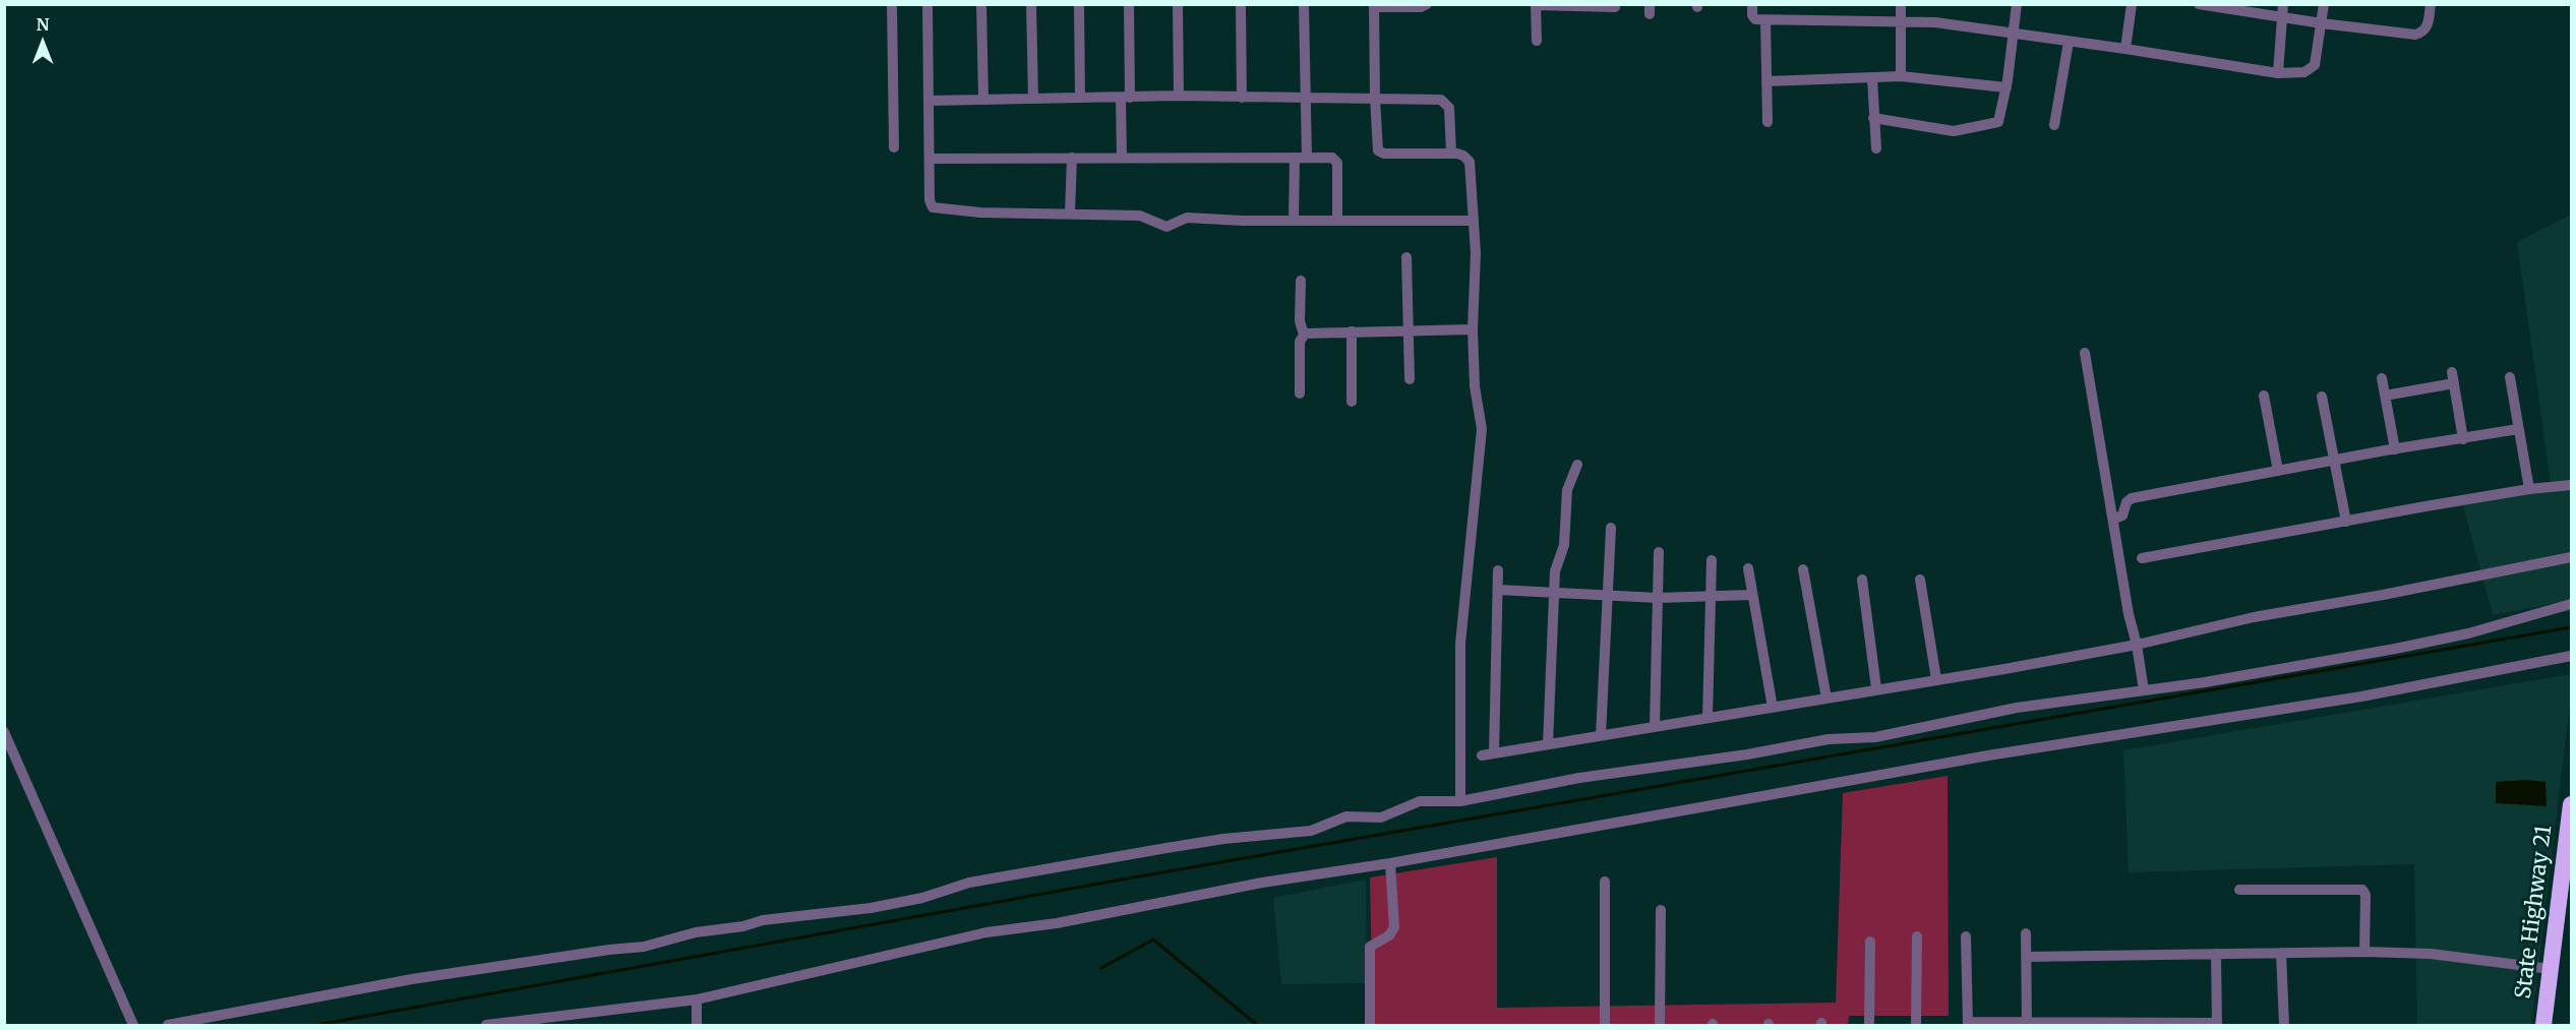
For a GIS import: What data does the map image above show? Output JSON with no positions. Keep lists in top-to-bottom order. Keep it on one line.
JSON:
{"streets":{"highway":["State Highway 21"]},"north":"top"}
